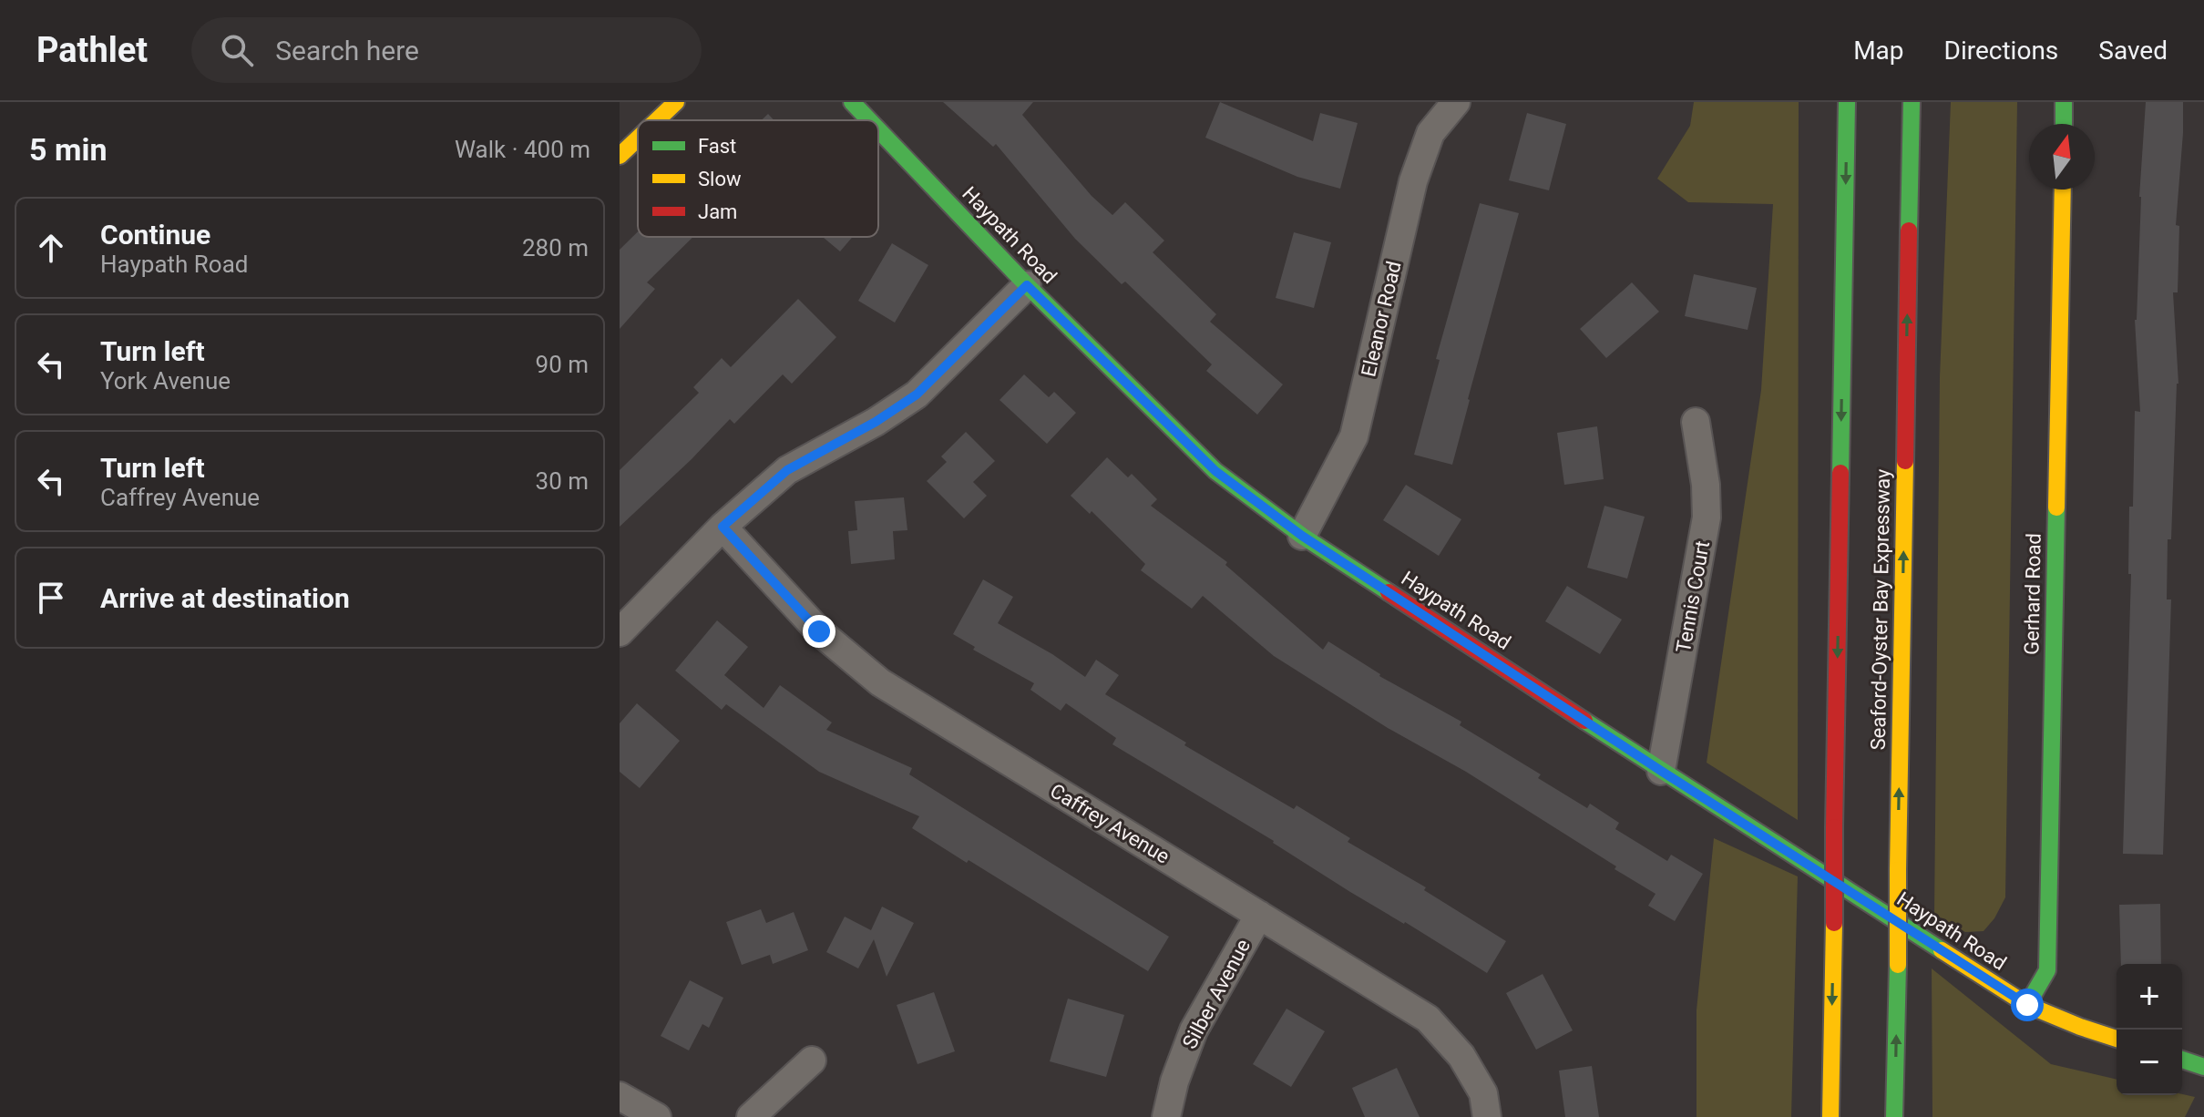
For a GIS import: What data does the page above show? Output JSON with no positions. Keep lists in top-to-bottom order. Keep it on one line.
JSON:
{"streets":{"main road":["Haypath Road","Gerhard Road","Seaford-Oyster Bay Expressway"],"street":["Eleanor Road","Tennis Court","Caffrey Avenue","Silber Avenue"]},"crossings":[["Haypath Road","Eleanor Road"],["Haypath Road","Gerhard Road"],["Haypath Road","Tennis Court"],["Caffrey Avenue","Silber Avenue"]],"legend":["Fast","Slow","Jam"],"north":"top","page":{"header":"Pathlet","search":"Search here","nav":["Map","Directions","Saved"],"heading":["5 min","Walk · 400 m"],"list":[["Continue","Haypath Road","280 m"],["Turn left","York Avenue","90 m"],["Turn left","Caffrey Avenue","30 m"],"Arrive at destination"],"map_buttons":["+","−"]}}
